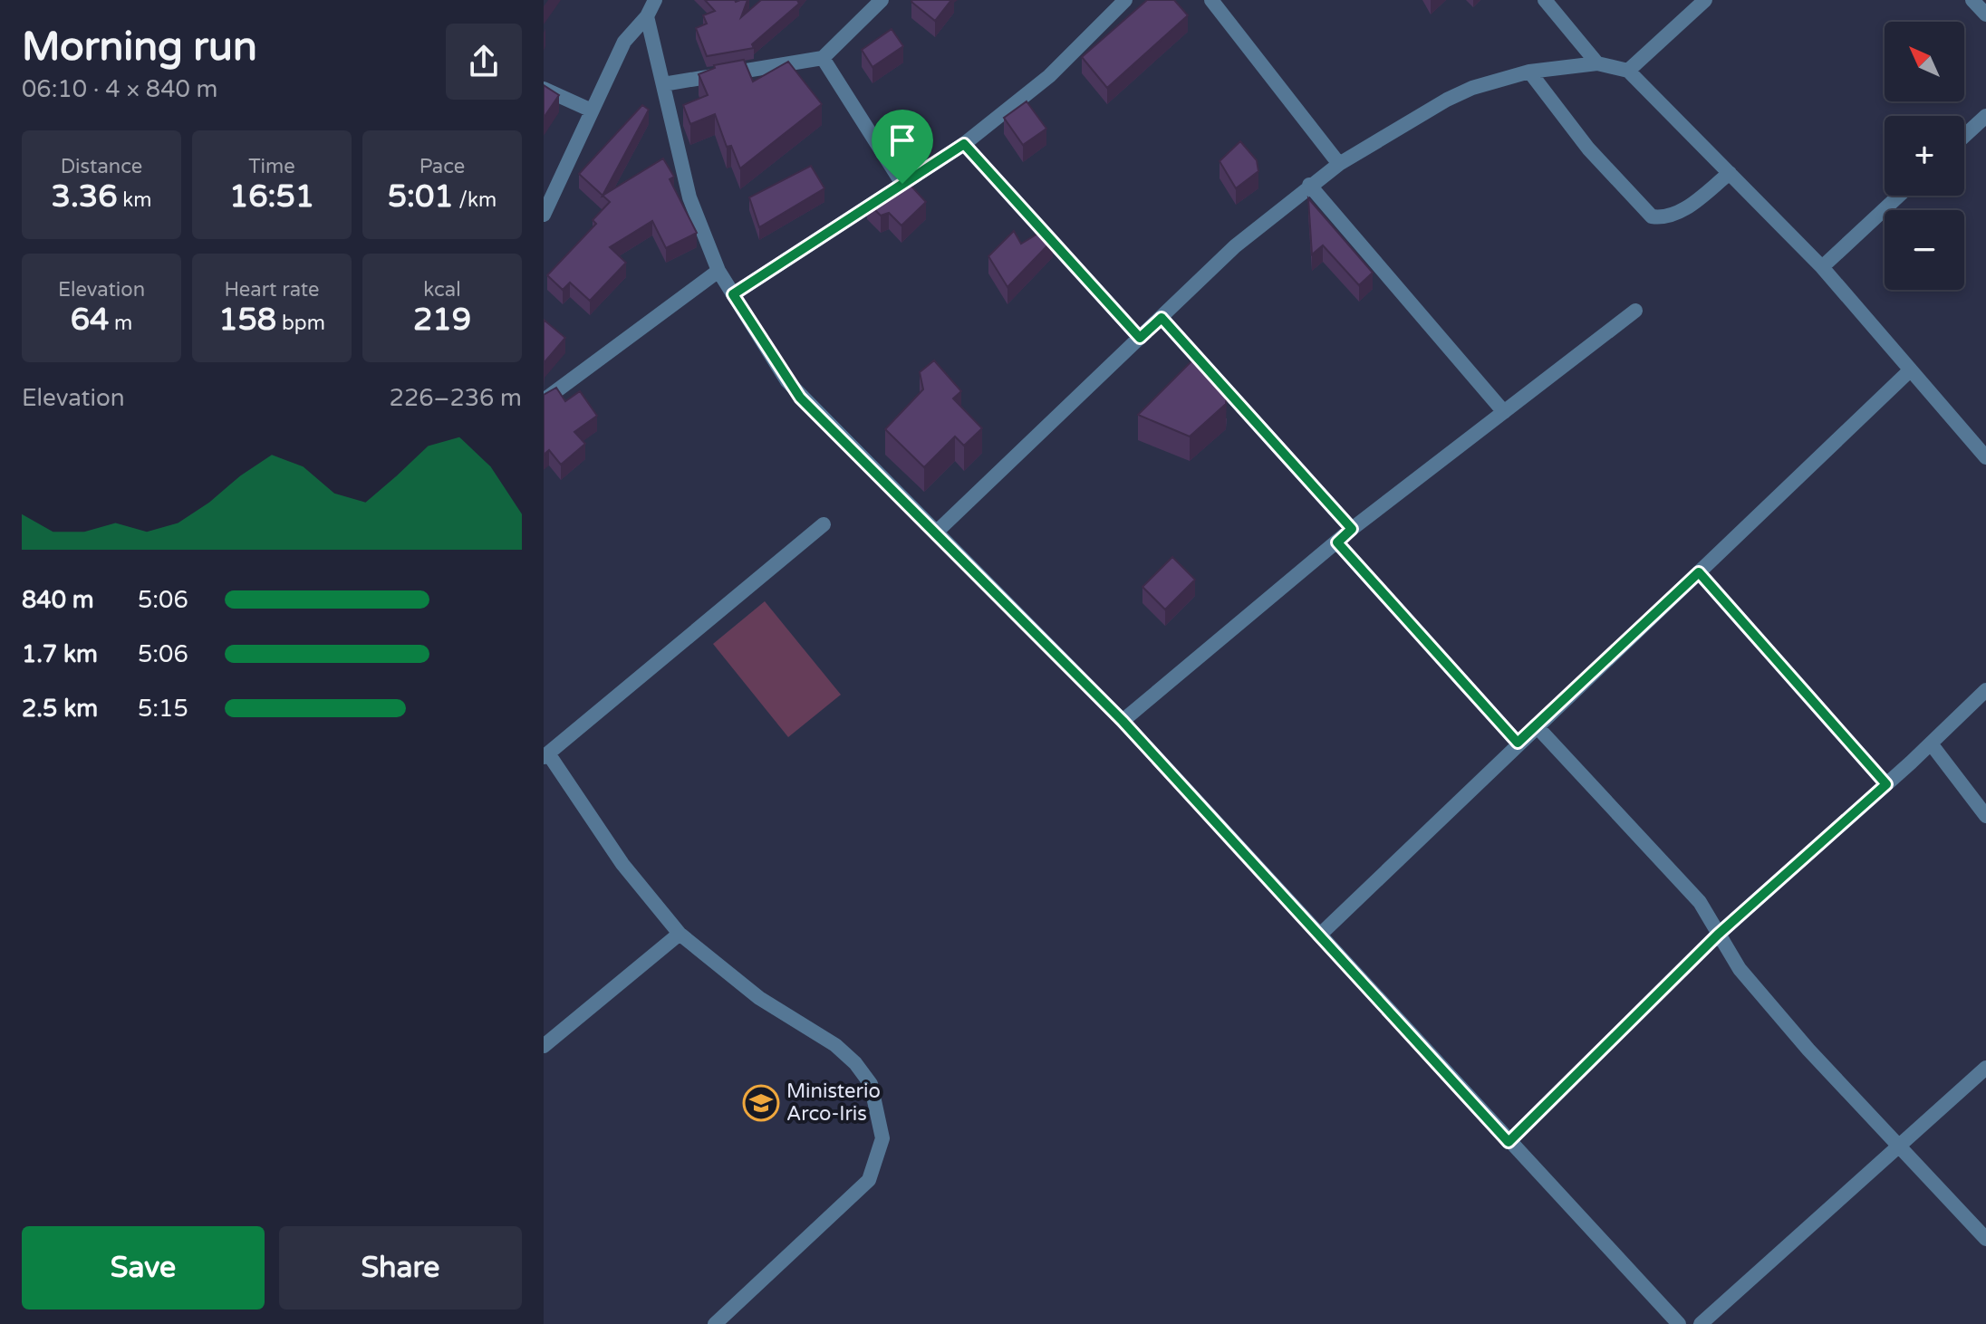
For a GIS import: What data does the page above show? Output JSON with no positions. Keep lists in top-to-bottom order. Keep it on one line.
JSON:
{"places":{"school or university":["Ministerio Arco-Iris"]},"north":"top left","page":{"heading":["Morning run","06:10 · 4 × 840 m"],"map_buttons":["+","−"],"stats":[["Distance","3.36 km"],["Time","16:51"],["Pace","5:01 /km"],["Elevation","64 m"],["Heart rate","158 bpm"],["kcal","219"]],"chart":["Elevation","226–236 m"],"list":[{"name":"840 m","note":"5:06"},{"name":"1.7 km","note":"5:06"},{"name":"2.5 km","note":"5:15"}],"buttons":["Save","Share"]}}
